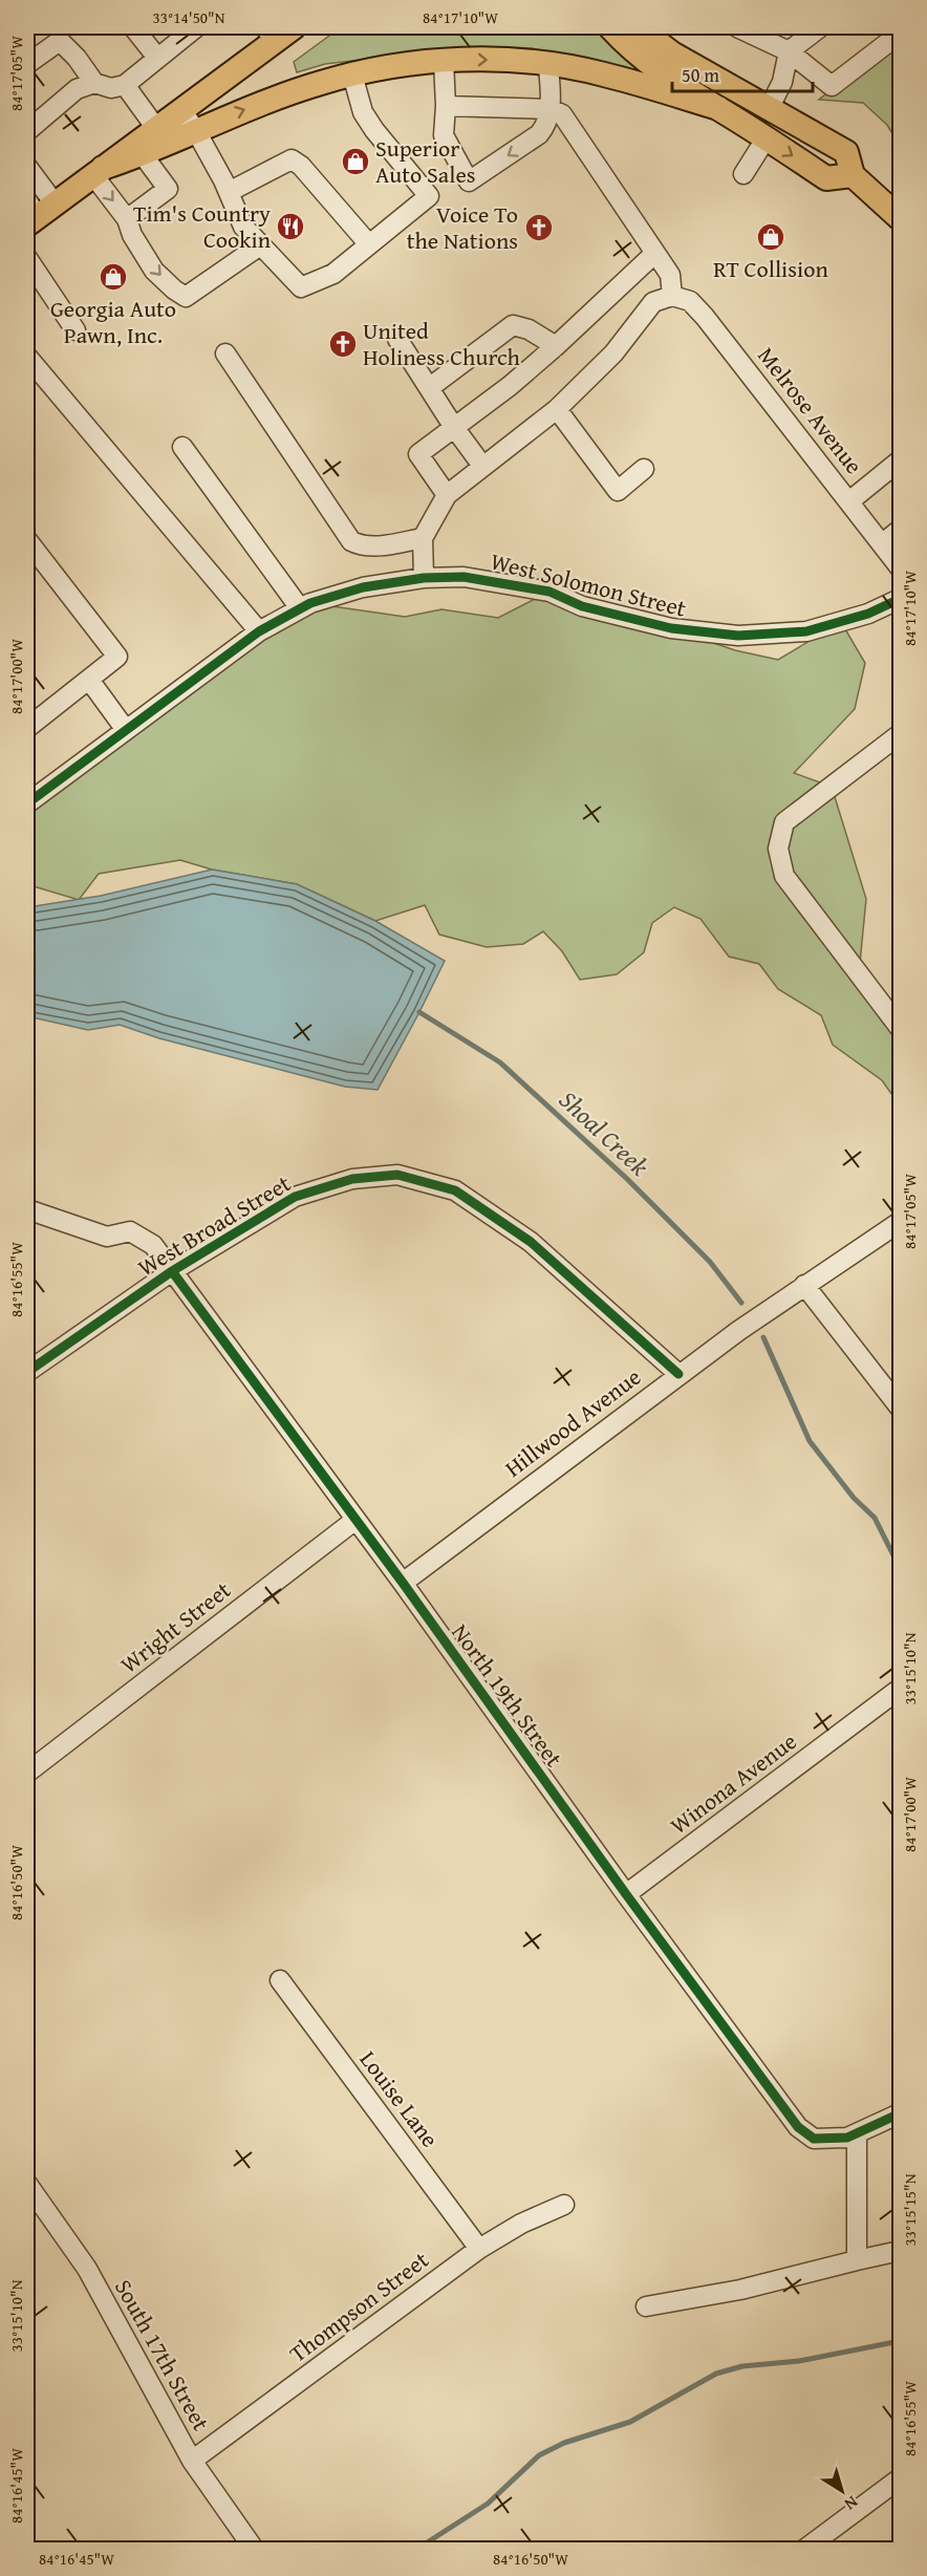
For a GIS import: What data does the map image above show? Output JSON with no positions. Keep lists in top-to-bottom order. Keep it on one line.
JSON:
{"streets":{"street":["Melrose Avenue","West Solomon Street","West Broad Street","Hillwood Avenue","Wright Street","North 19th Street","Winona Avenue","Louise Lane","Thompson Street","South 17th Street"]},"crossings":[["West Broad Street","Hillwood Avenue"],["West Broad Street","North 19th Street"],["Hillwood Avenue","North 19th Street"],["Wright Street","North 19th Street"],["North 19th Street","Winona Avenue"],["Louise Lane","Thompson Street"],["Thompson Street","South 17th Street"]],"water":["Shoal Creek"],"places":{"shop":["Superior Auto Sales","RT Collision","Georgia Auto Pawn, Inc."],"restaurant":["Tim's Country Cookin"],"church":["Voice To the Nations","United Holiness Church"]},"scale_bar":"50 m","north":"bottom right","coordinates":["33°14'50\"N","84°17'10\"W","84°17'05\"W","84°17'00\"W","84°16'55\"W","33°15'10\"N","84°16'50\"W","33°15'15\"N","84°16'45\"W"]}
